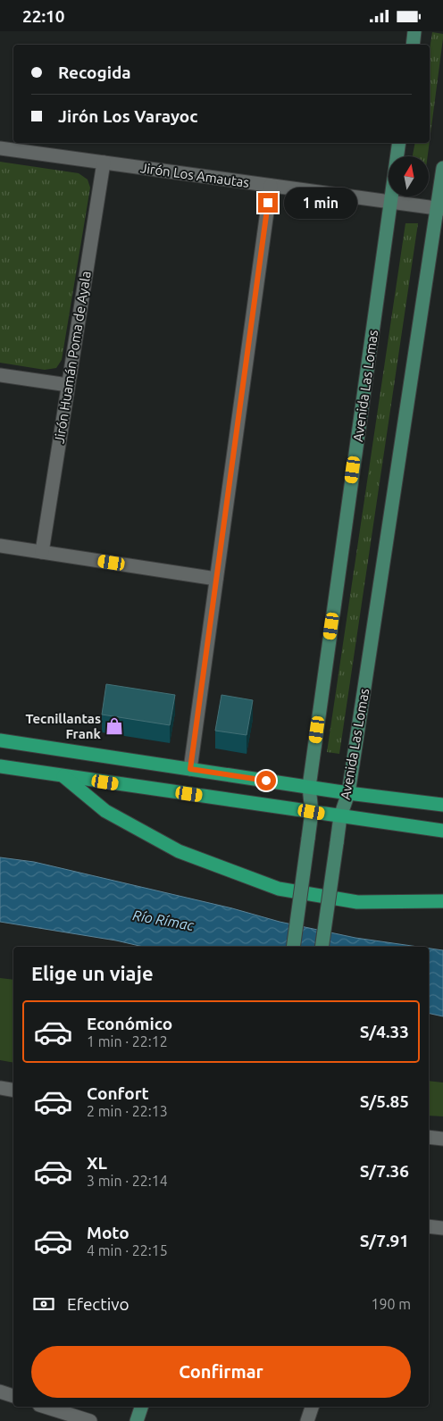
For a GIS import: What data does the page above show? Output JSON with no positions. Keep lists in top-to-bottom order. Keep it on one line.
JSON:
{"streets":{"main road":["Avenida Las Lomas"],"street":["Jirón Los Amautas","Jirón Huamán Poma de Ayala"]},"crossings":[["Jirón Los Amautas","Jirón Huamán Poma de Ayala"],["Jirón Los Amautas","Avenida Las Lomas"]],"water":["Río Rímac"],"places":{"shop":["Tecnillantas Frank"]},"north":"top","page":{"status":"22:10","banner":["Recogida","Jirón Los Varayoc"],"bubble":"1 min","heading":"Elige un viaje","list":[{"name":"Económico","note":"1 min · 22:12","value":"S/4.33"},{"name":"Confort","note":"2 min · 22:13","value":"S/5.85"},{"name":"XL","note":"3 min · 22:14","value":"S/7.36"},{"name":"Moto","note":"4 min · 22:15","value":"S/7.91"}],"pay":["Efectivo","190 m"],"buttons":"Confirmar"}}
